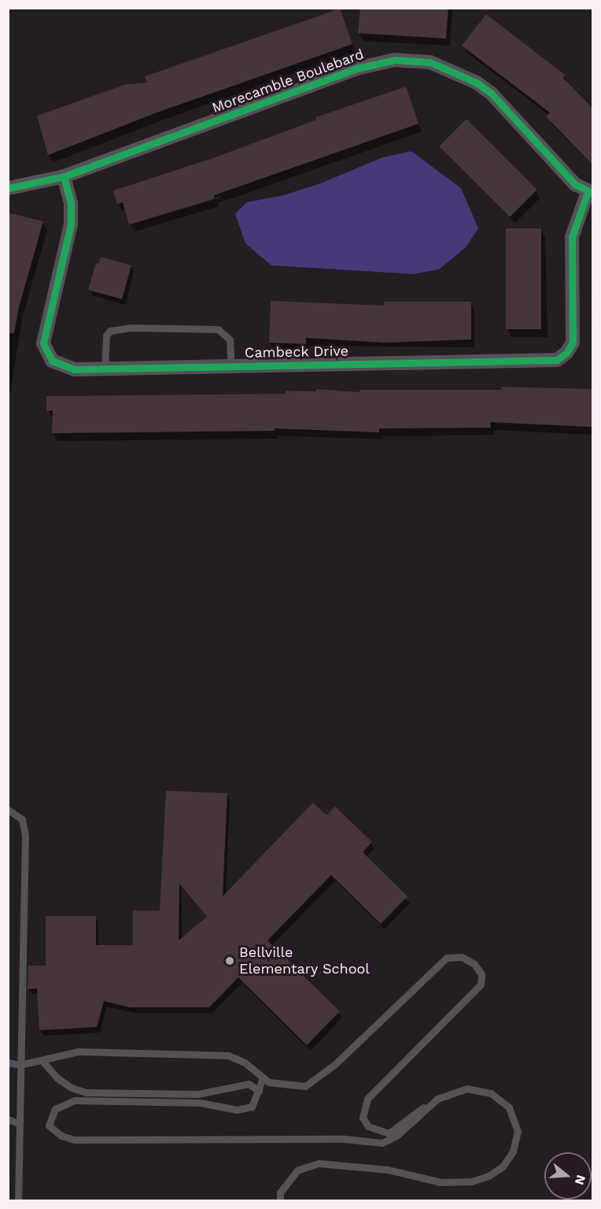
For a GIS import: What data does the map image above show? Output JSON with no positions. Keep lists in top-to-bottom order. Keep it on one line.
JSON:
{"streets":{"street":["Morecamble Boulebard","Cambeck Drive"]},"crossings":[["Morecamble Boulebard","Cambeck Drive"]],"places":["Bellville Elementary School"],"north":"right"}
